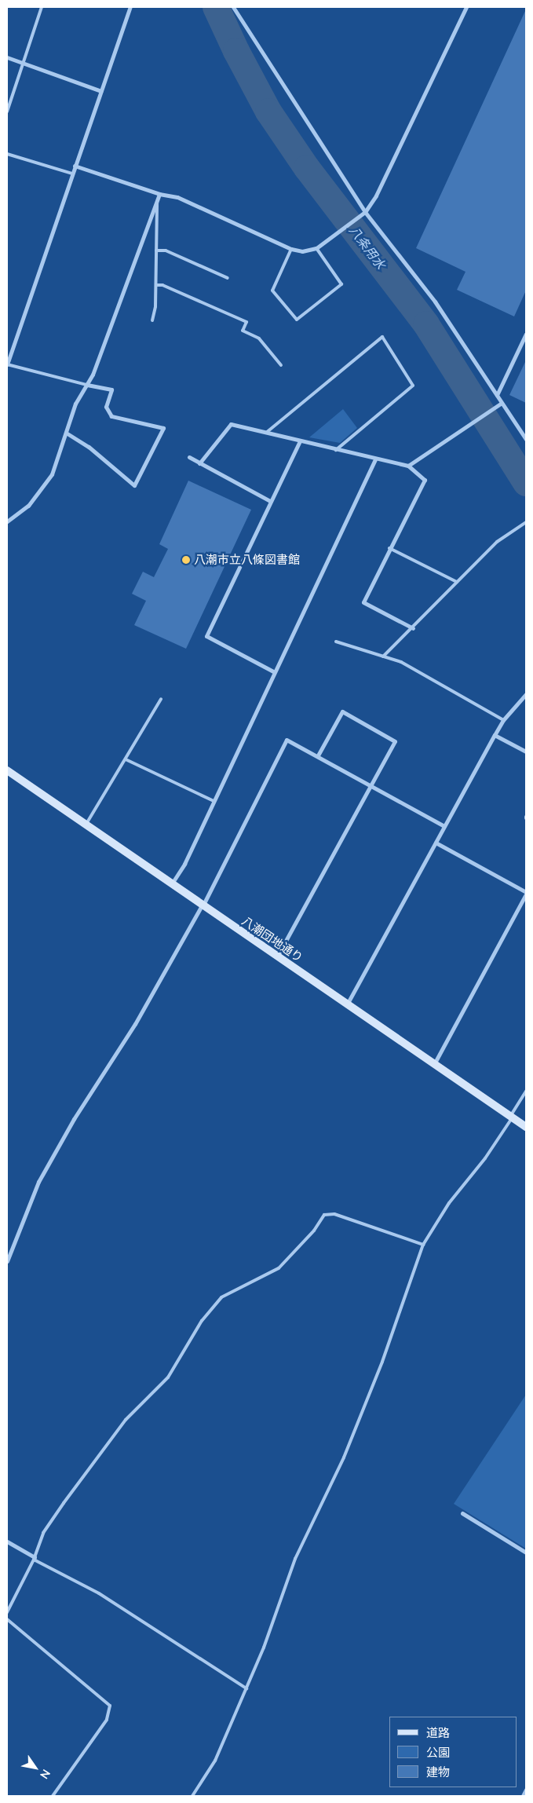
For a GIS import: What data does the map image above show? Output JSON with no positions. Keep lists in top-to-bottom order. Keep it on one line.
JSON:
{"streets":{"street":["八潮団地通り"]},"water":["八条用水"],"places":["八潮市立八條図書館"],"legend":["道路","公園","建物"],"north":"bottom right"}
